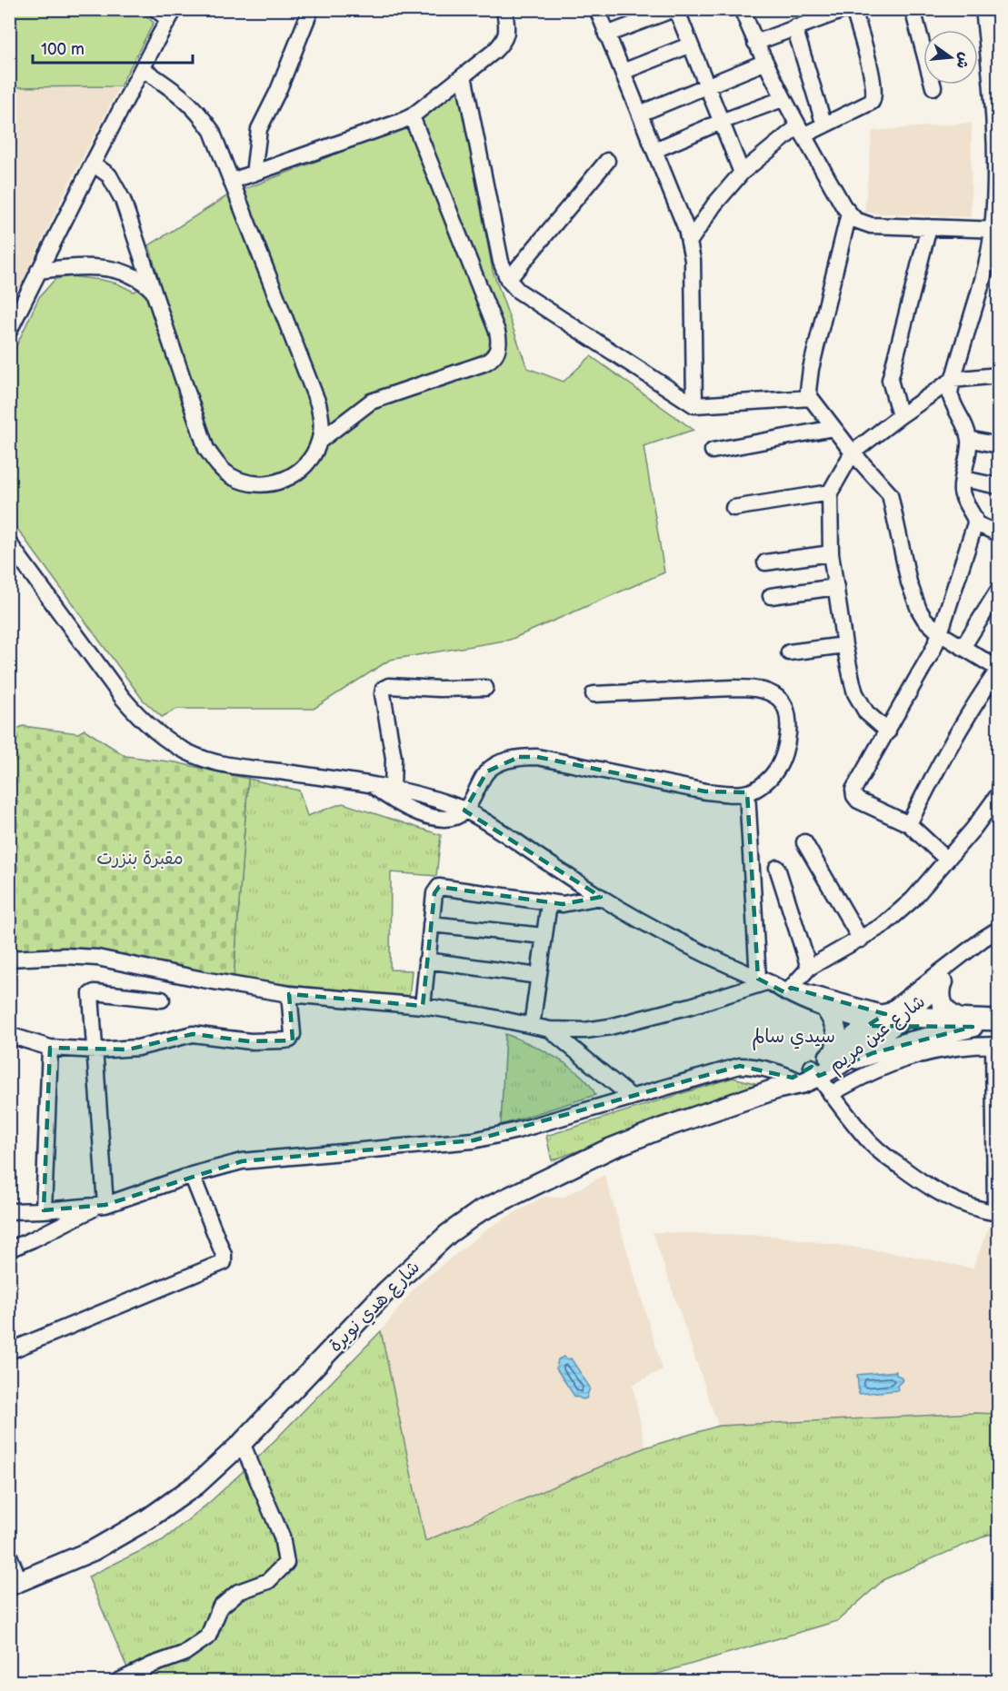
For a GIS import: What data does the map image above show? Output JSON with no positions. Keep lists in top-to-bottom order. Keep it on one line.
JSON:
{"streets":{"main road":["شارع عين مريم","شارع هدي نويرة"]},"crossings":[["شارع عين مريم","شارع هدي نويرة"]],"districts":["سيدي سالم"],"parks":["مقبرة بنزرت"],"scale_bar":"100 m","north":"right"}
